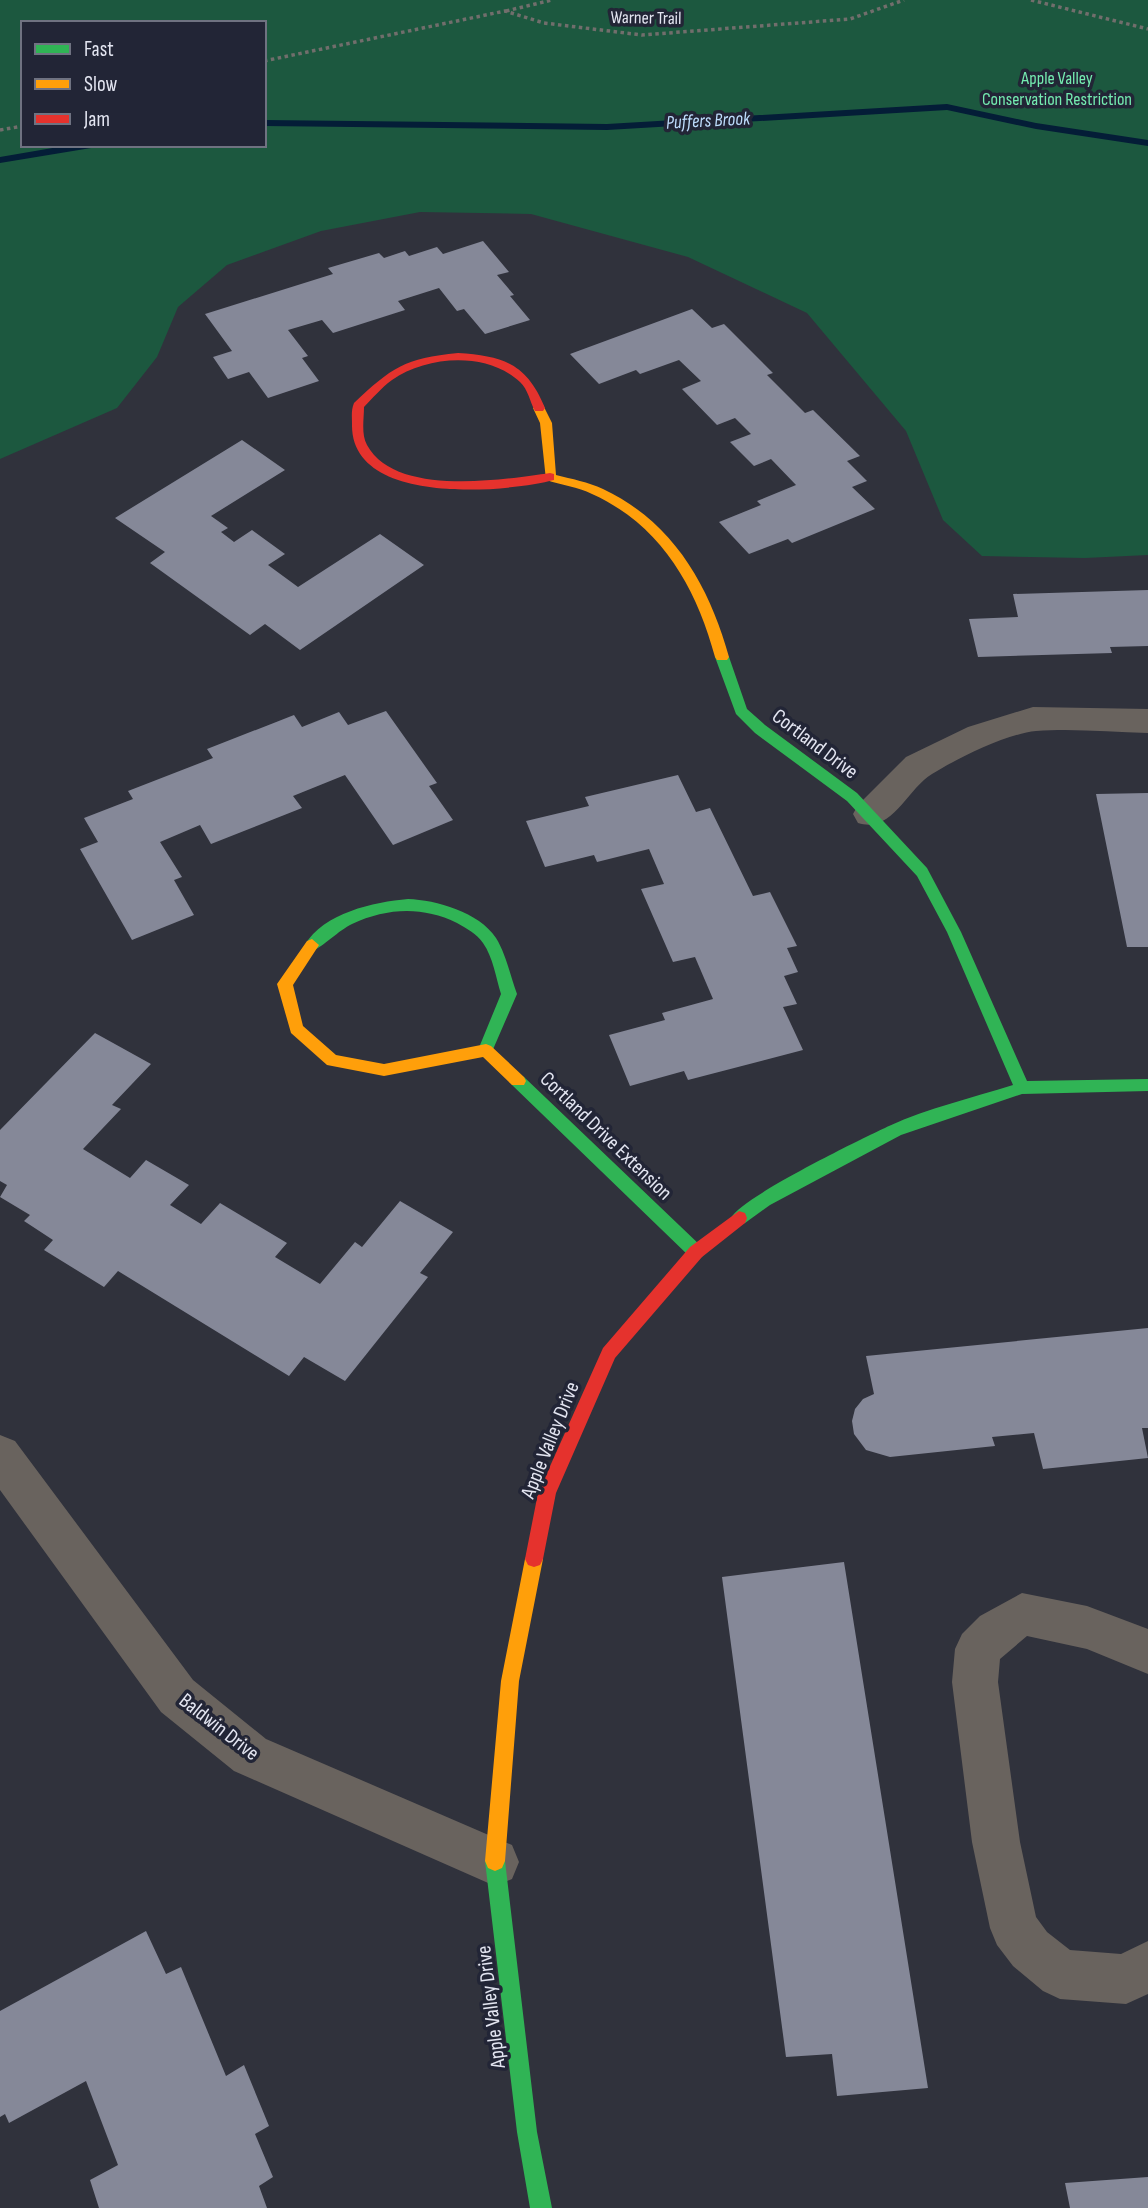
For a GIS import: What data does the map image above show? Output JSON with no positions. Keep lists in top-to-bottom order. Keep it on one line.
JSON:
{"streets":{"street":["Cortland Drive","Cortland Drive Extension","Apple Valley Drive","Baldwin Drive"],"path":["Warner Trail"]},"crossings":[["Cortland Drive","Apple Valley Drive"],["Cortland Drive Extension","Apple Valley Drive"],["Apple Valley Drive","Baldwin Drive"]],"water":["Puffers Brook"],"parks":["Apple Valley Conservation Restriction"],"legend":["Fast","Slow","Jam"]}
